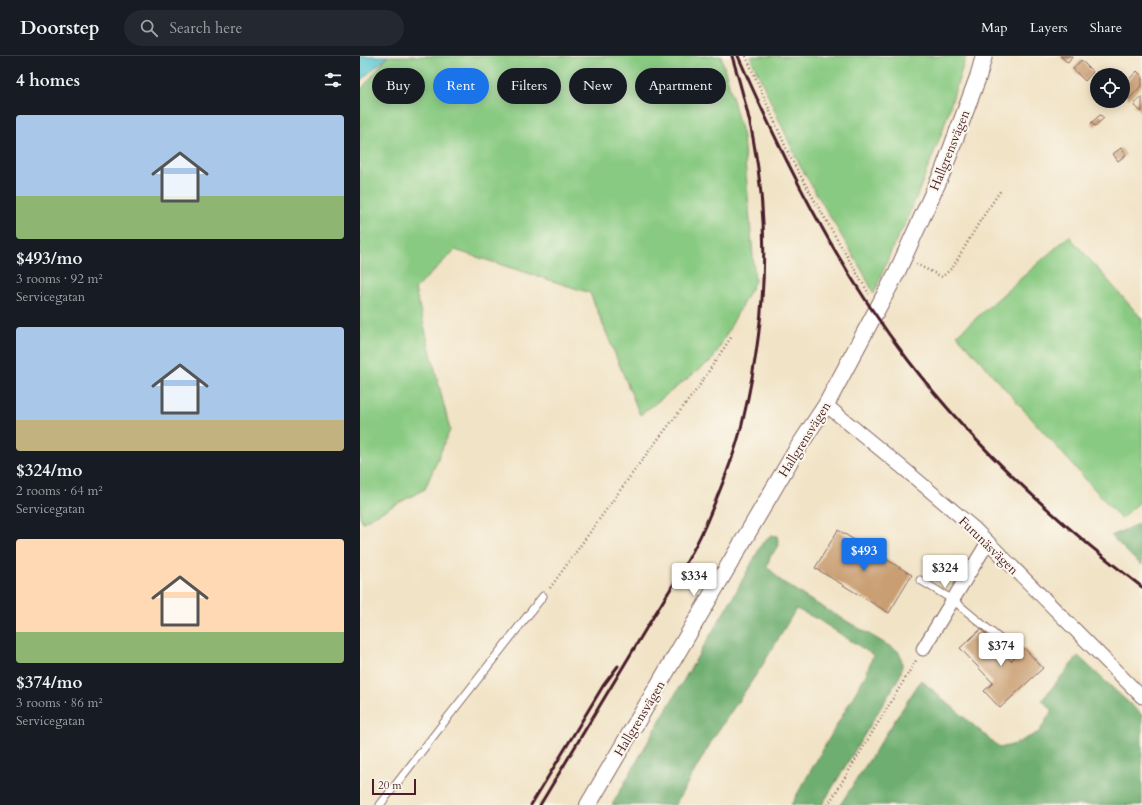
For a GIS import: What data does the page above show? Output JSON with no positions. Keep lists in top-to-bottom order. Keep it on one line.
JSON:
{"streets":{"street":["Hallgrensvägen","Furunäsvägen"]},"crossings":[["Hallgrensvägen","Furunäsvägen"]],"scale_bar":"20 m","page":{"header":"Doorstep","search":"Search here","nav":["Map","Layers","Share"],"heading":"4 homes","chip":["Buy","Rent","Filters","New","Apartment"],"list":[{"name":"$493/mo","note":"3 rooms · 92 m² · Servicegatan"},{"name":"$324/mo","note":"2 rooms · 64 m² · Servicegatan"},{"name":"$374/mo","note":"3 rooms · 86 m² · Servicegatan"}],"price":["$493","$324","$334","$374"],"scale":"20 m"}}
